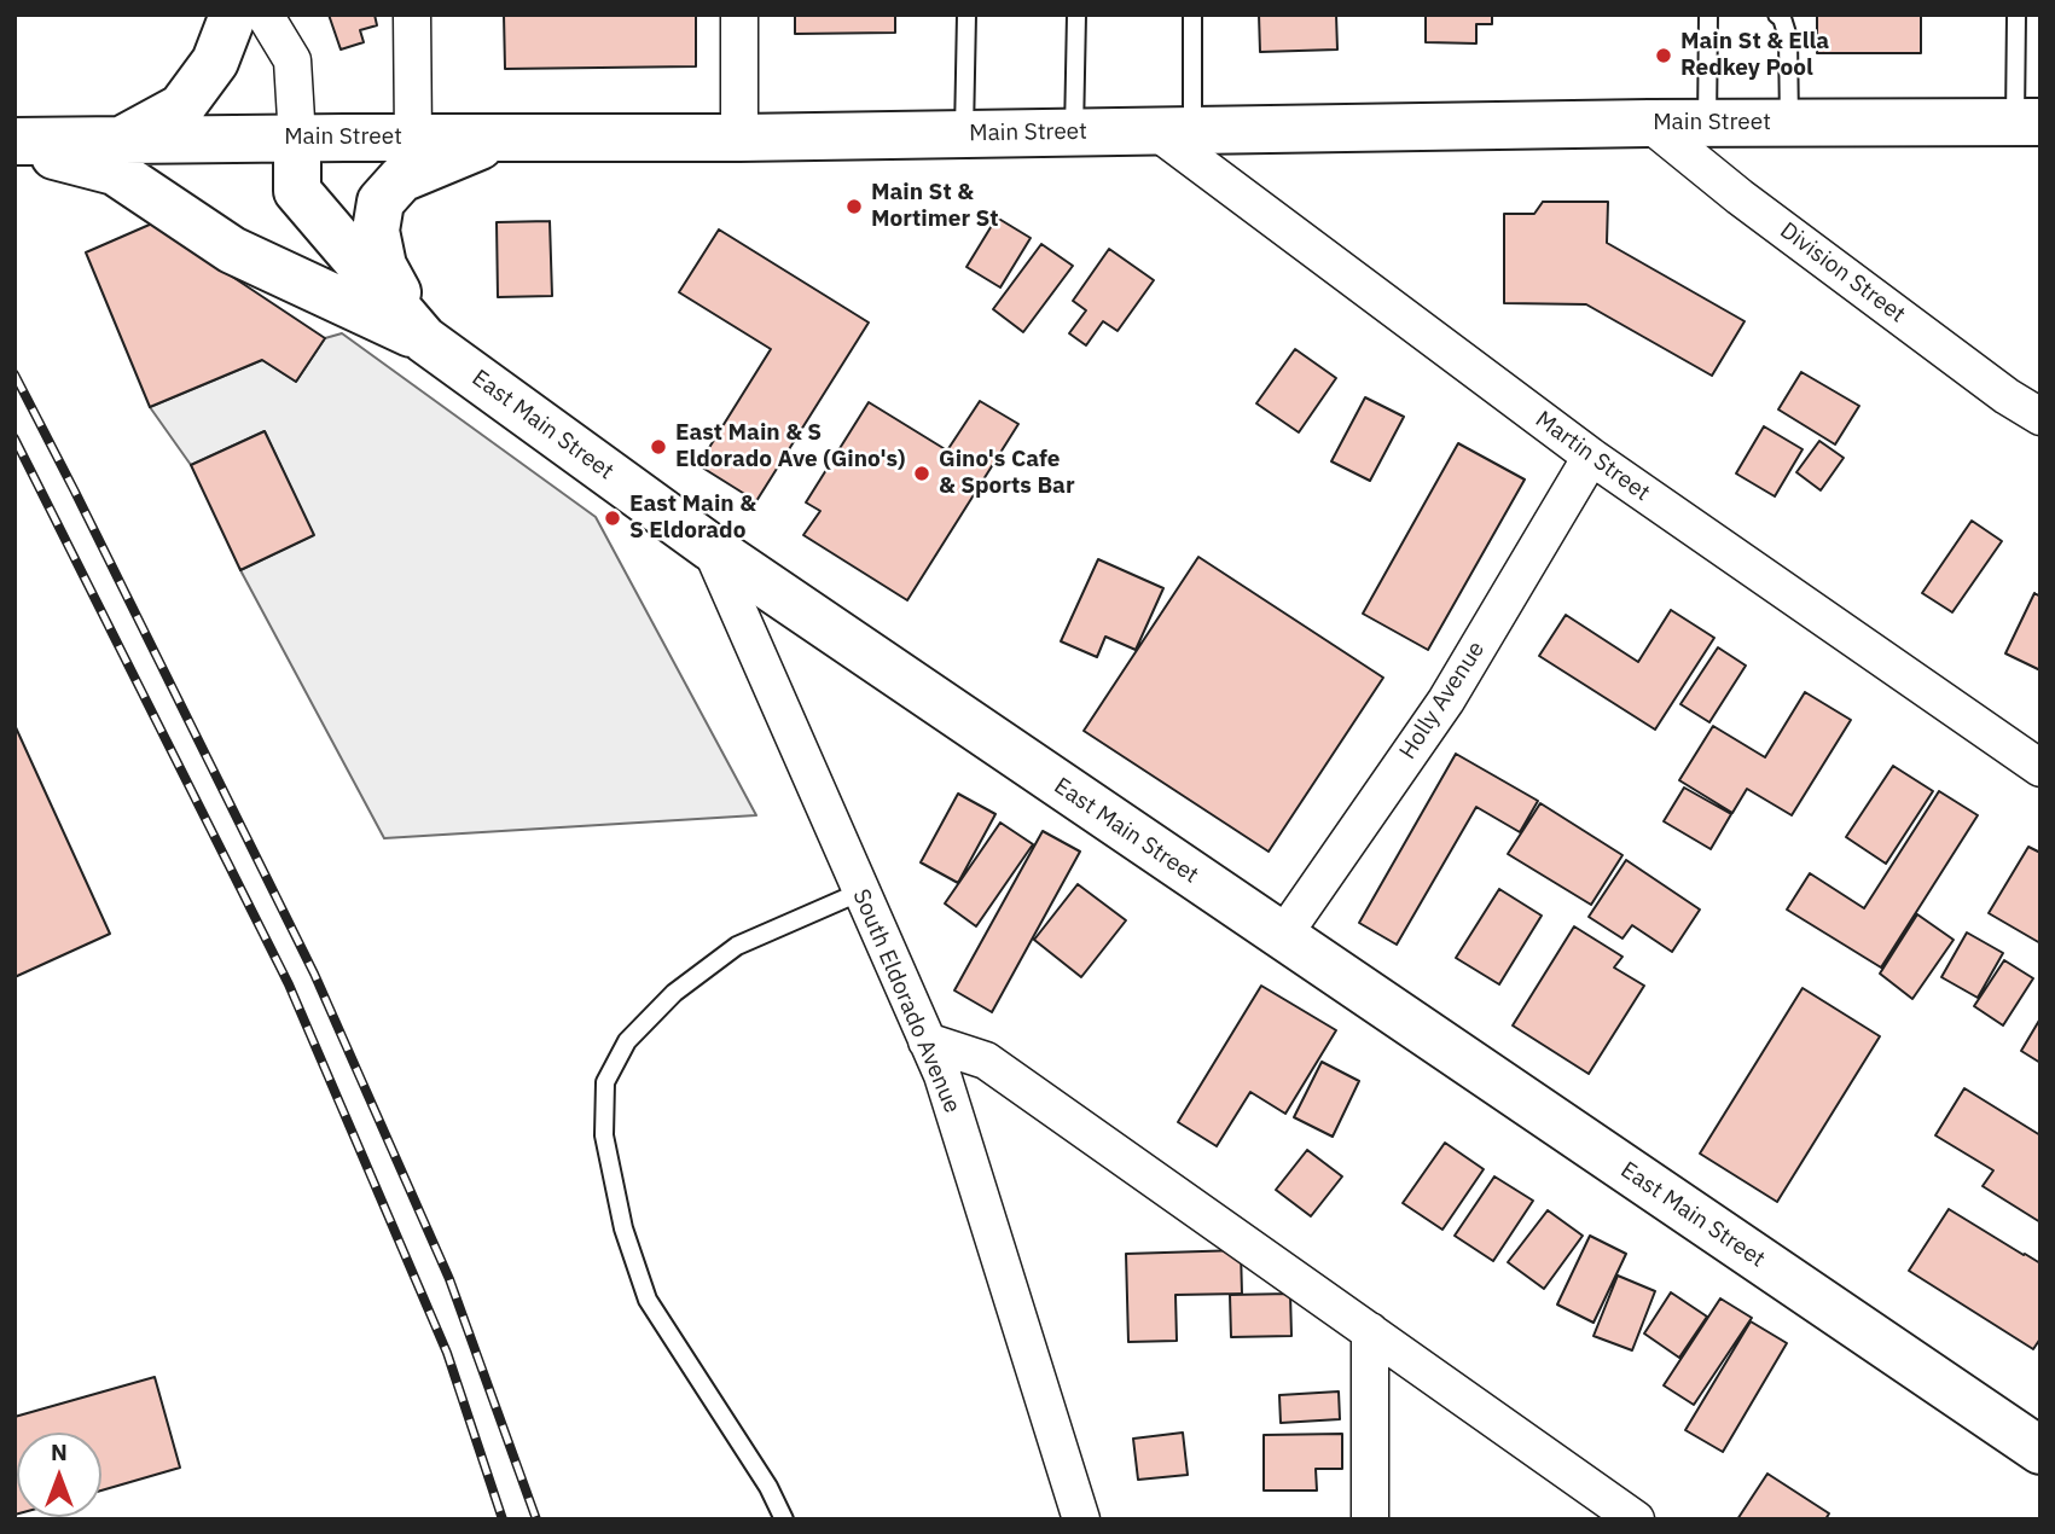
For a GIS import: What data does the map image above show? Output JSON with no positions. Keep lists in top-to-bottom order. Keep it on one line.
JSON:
{"streets":{"street":["Main Street","Division Street","East Main Street","Martin Street","Holly Avenue","South Eldorado Avenue"]},"crossings":[["Main Street","Division Street"],["Main Street","East Main Street"],["Main Street","Martin Street"],["East Main Street","Holly Avenue"],["East Main Street","South Eldorado Avenue"],["Martin Street","Holly Avenue"]],"places":["Main St & Ella Redkey Pool","Main St & Mortimer St","East Main & S Eldorado Ave (Gino's)","Gino's Cafe & Sports Bar","East Main & S Eldorado"],"north":"top"}
